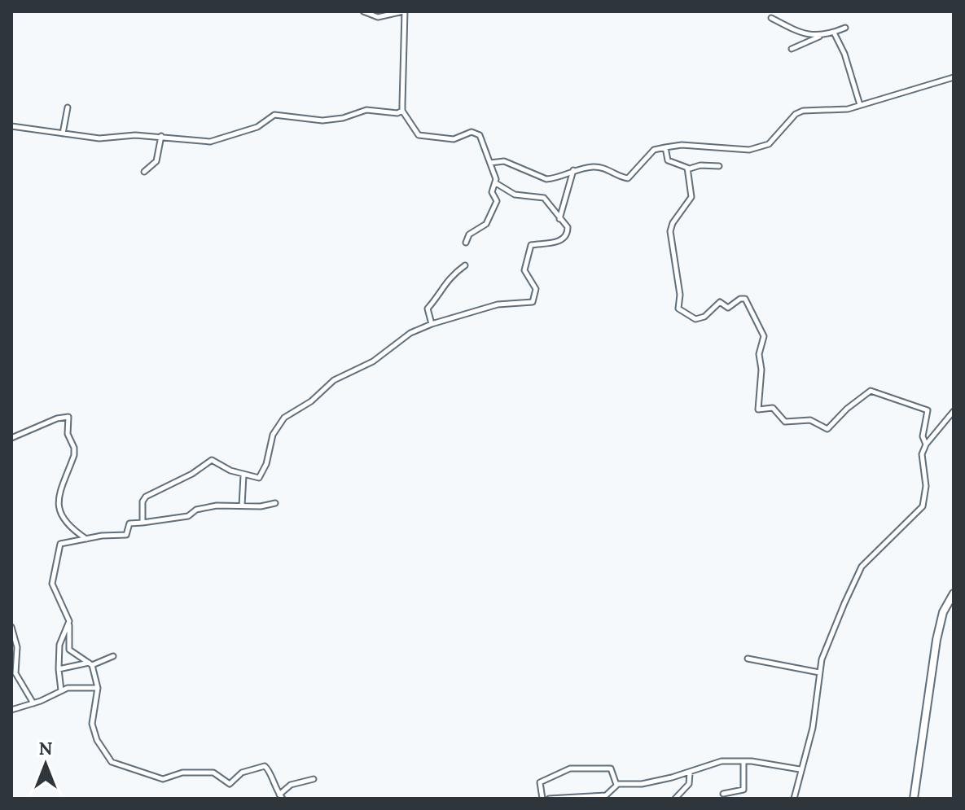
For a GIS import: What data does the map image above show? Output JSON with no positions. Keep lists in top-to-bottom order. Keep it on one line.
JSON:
{"north":"top"}
